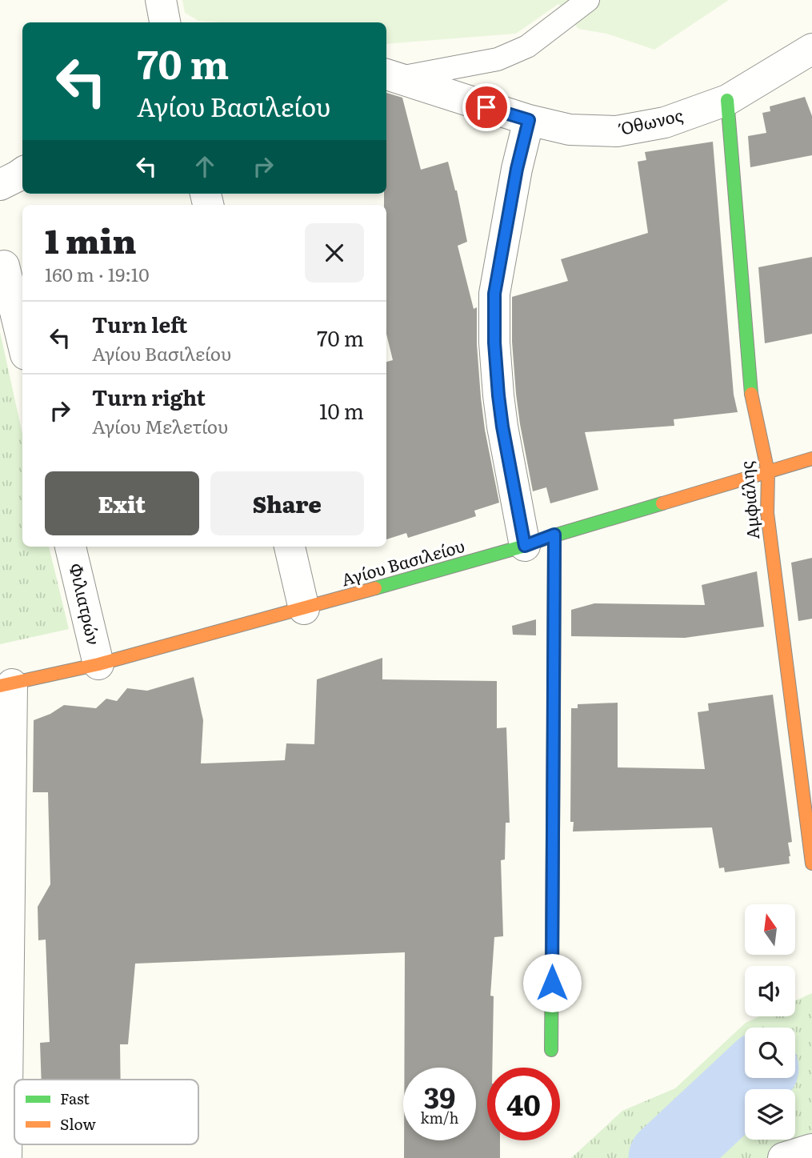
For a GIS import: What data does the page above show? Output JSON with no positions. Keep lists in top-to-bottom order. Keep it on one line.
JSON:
{"streets":{"street":["Όθωνος","Αμφιάλης","Αγίου Βασιλείου","Φιλιατρών"]},"crossings":[["Όθωνος","Αμφιάλης"],["Αμφιάλης","Αγίου Βασιλείου"],["Αγίου Βασιλείου","Φιλιατρών"]],"legend":["Fast","Slow"],"north":"top","page":{"turn":["70 m","Αγίου Βασιλείου"],"heading":["1 min","160 m · 19:10"],"list":[{"name":"Turn left","note":"Αγίου Βασιλείου","value":"70 m"},{"name":"Turn right","note":"Αγίου Μελετίου","value":"10 m"}],"buttons":["Exit","Share"],"speed":"39 km/h","limit":"40"}}
